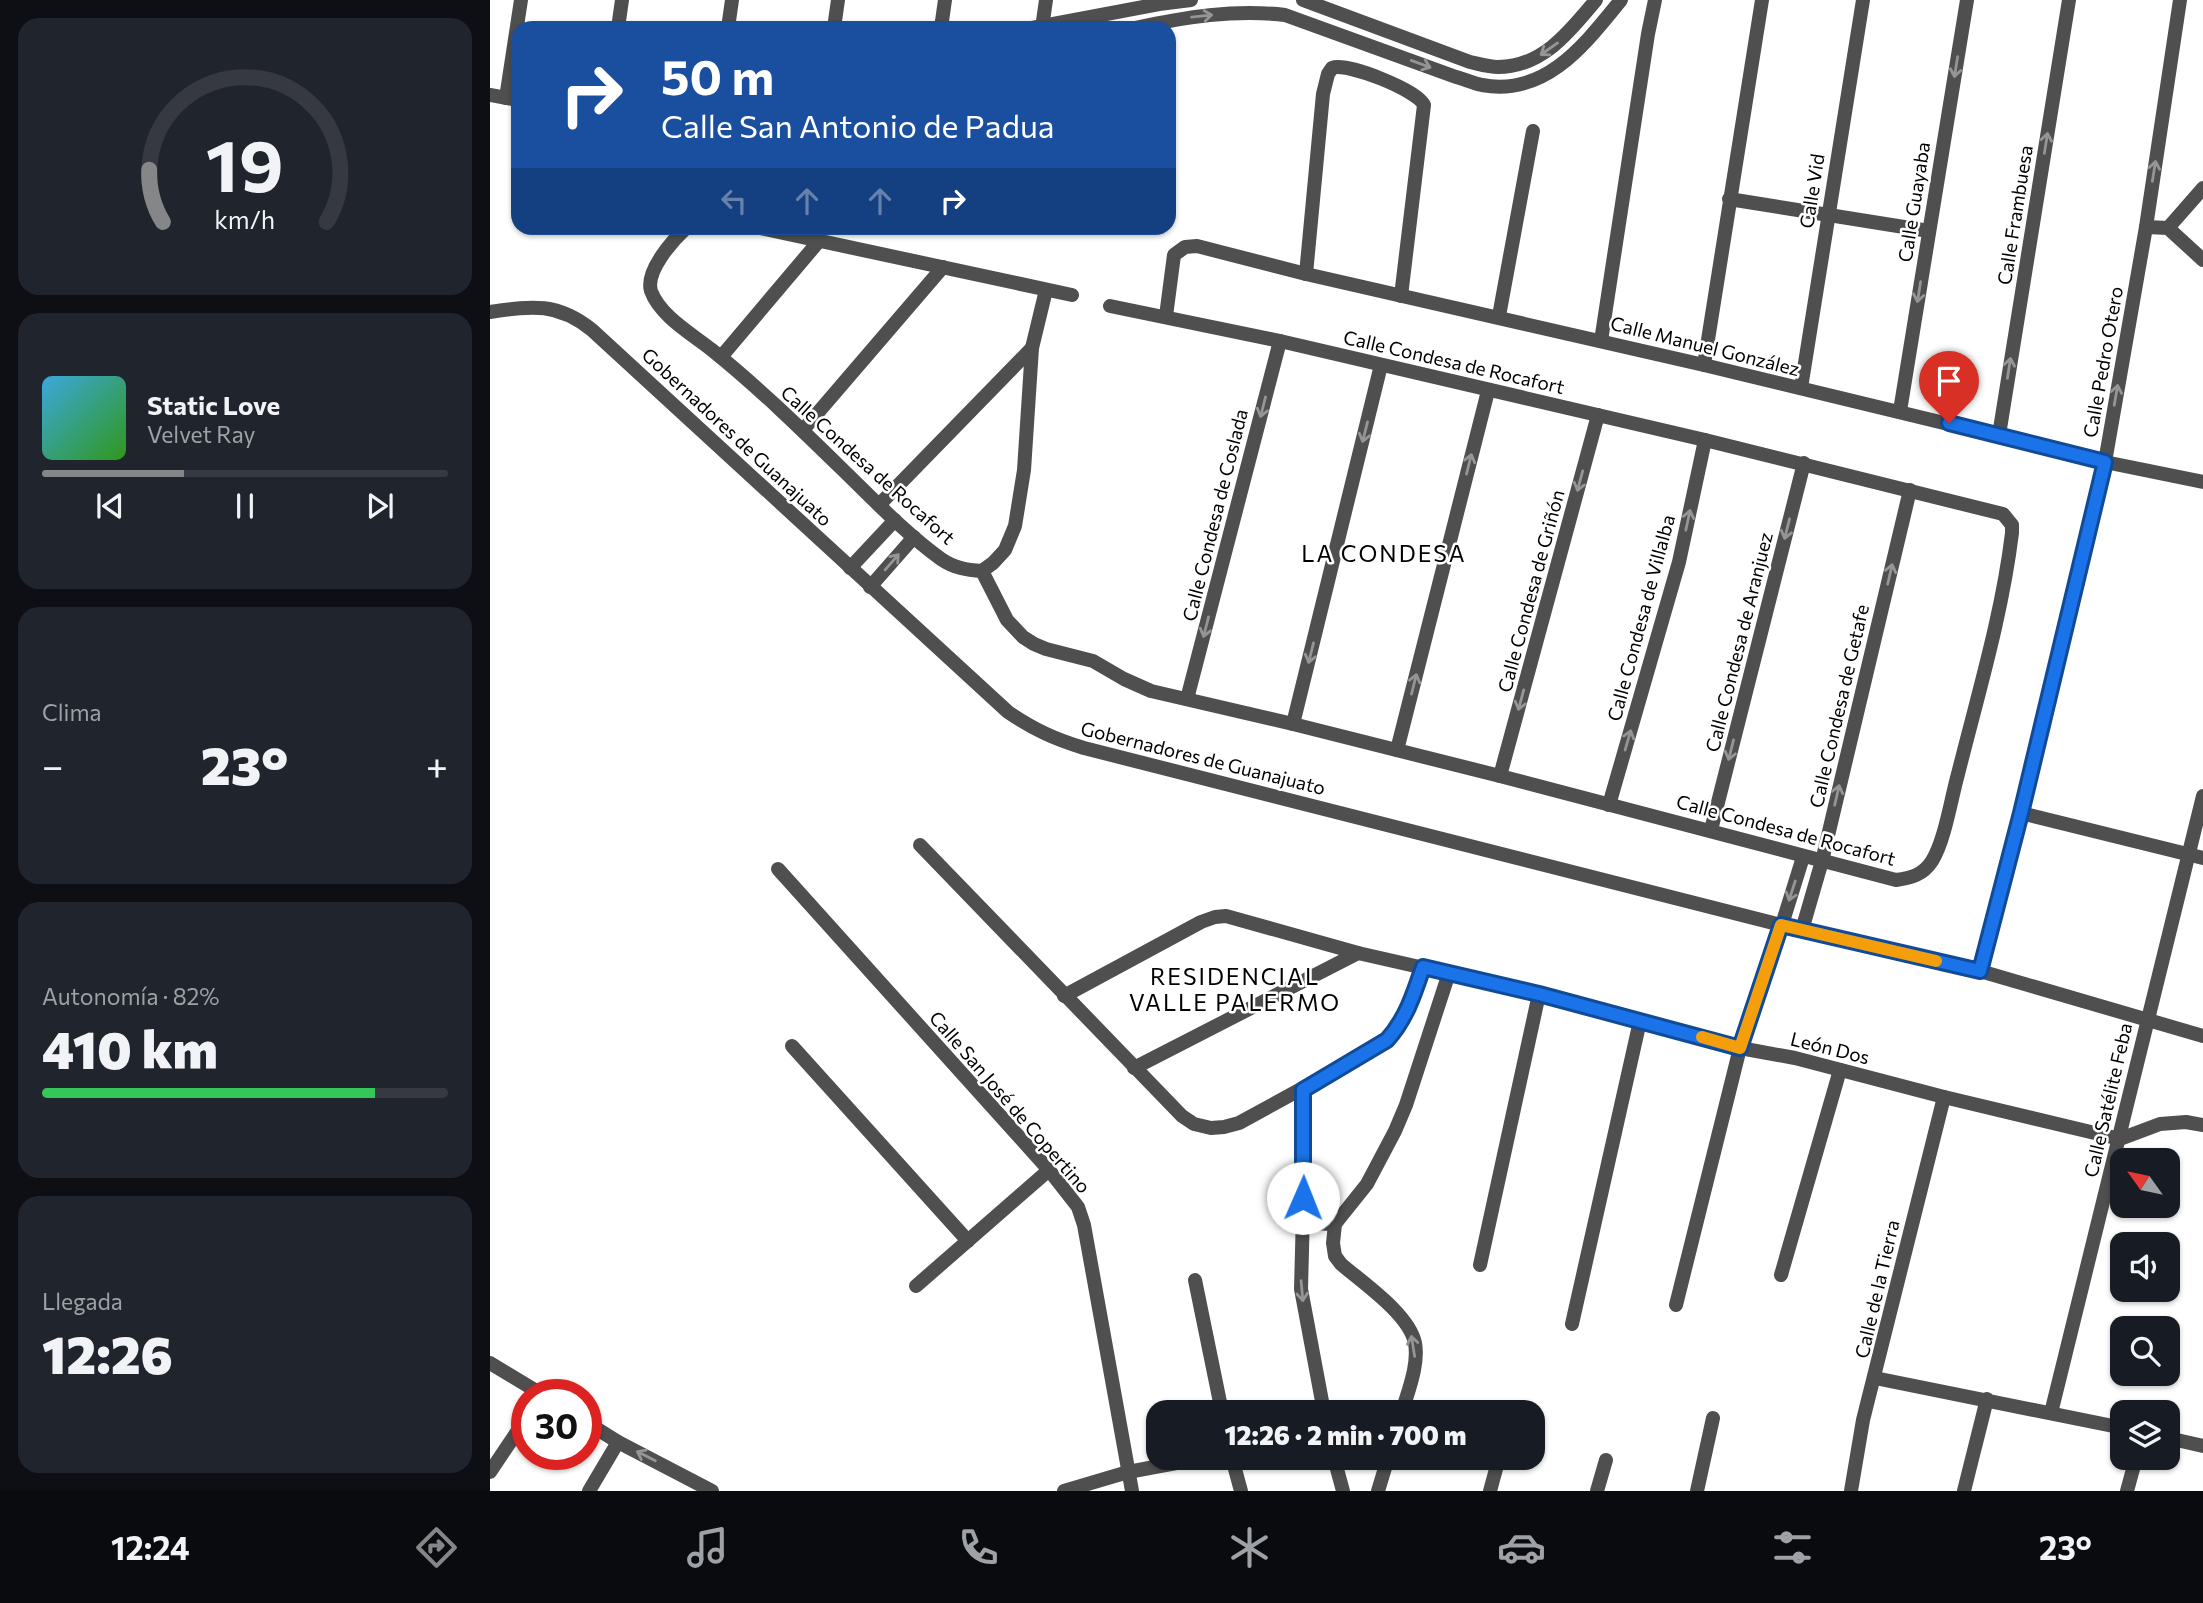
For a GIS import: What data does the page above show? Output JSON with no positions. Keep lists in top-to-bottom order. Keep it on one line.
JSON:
{"streets":{"street":["Calle Vid","Calle Guayaba","Calle Frambuesa","Calle Manuel González","Calle Condesa de Rocafort","Calle Pedro Otero","Gobernadores de Guanajuato","Calle Condesa de Coslada","Calle Condesa de Griñón","Calle Condesa de Villalba","Calle Condesa de Aranjuez","Calle Condesa de Getafe","León Dos","Calle Satélite Feba","Calle San José de Copertino","Calle de la Tierra"]},"crossings":[["Calle Vid","Calle Manuel González"],["Calle Guayaba","Calle Manuel González"],["Calle Frambuesa","Calle Manuel González"],["Calle Manuel González","Calle Condesa de Rocafort"],["Calle Manuel González","Calle Pedro Otero"],["Calle Condesa de Rocafort","Calle Condesa de Coslada"],["Calle Condesa de Rocafort","Calle Condesa de Griñón"],["Calle Condesa de Rocafort","Calle Condesa de Villalba"],["Calle Condesa de Rocafort","Calle Condesa de Aranjuez"],["Calle Condesa de Rocafort","Calle Condesa de Getafe"],["Calle Pedro Otero","Gobernadores de Guanajuato"],["Gobernadores de Guanajuato","Calle Condesa de Getafe"],["Gobernadores de Guanajuato","Calle Satélite Feba"],["León Dos","Calle Satélite Feba"],["León Dos","Calle de la Tierra"]],"one_way":["Calle Guayaba","Calle Frambuesa","Calle Pedro Otero","Calle Condesa de Villalba","Calle Condesa de Aranjuez","Calle Condesa de Getafe"],"districts":["LA CONDESA","RESIDENCIAL VALLE PALERMO"],"north":"top left","page":{"turn":["50 m","Calle San Antonio de Padua"],"song":["Static Love","Velvet Ray"],"tile":["Clima",["Autonomía · 82%","410 km"],["Llegada","12:26"]],"heat":["−","23°","+"],"limit":"30","trip":"12:26 · 2 min · 700 m","tabs":["12:24","23°"],"gauge":["19","km/h"]}}
